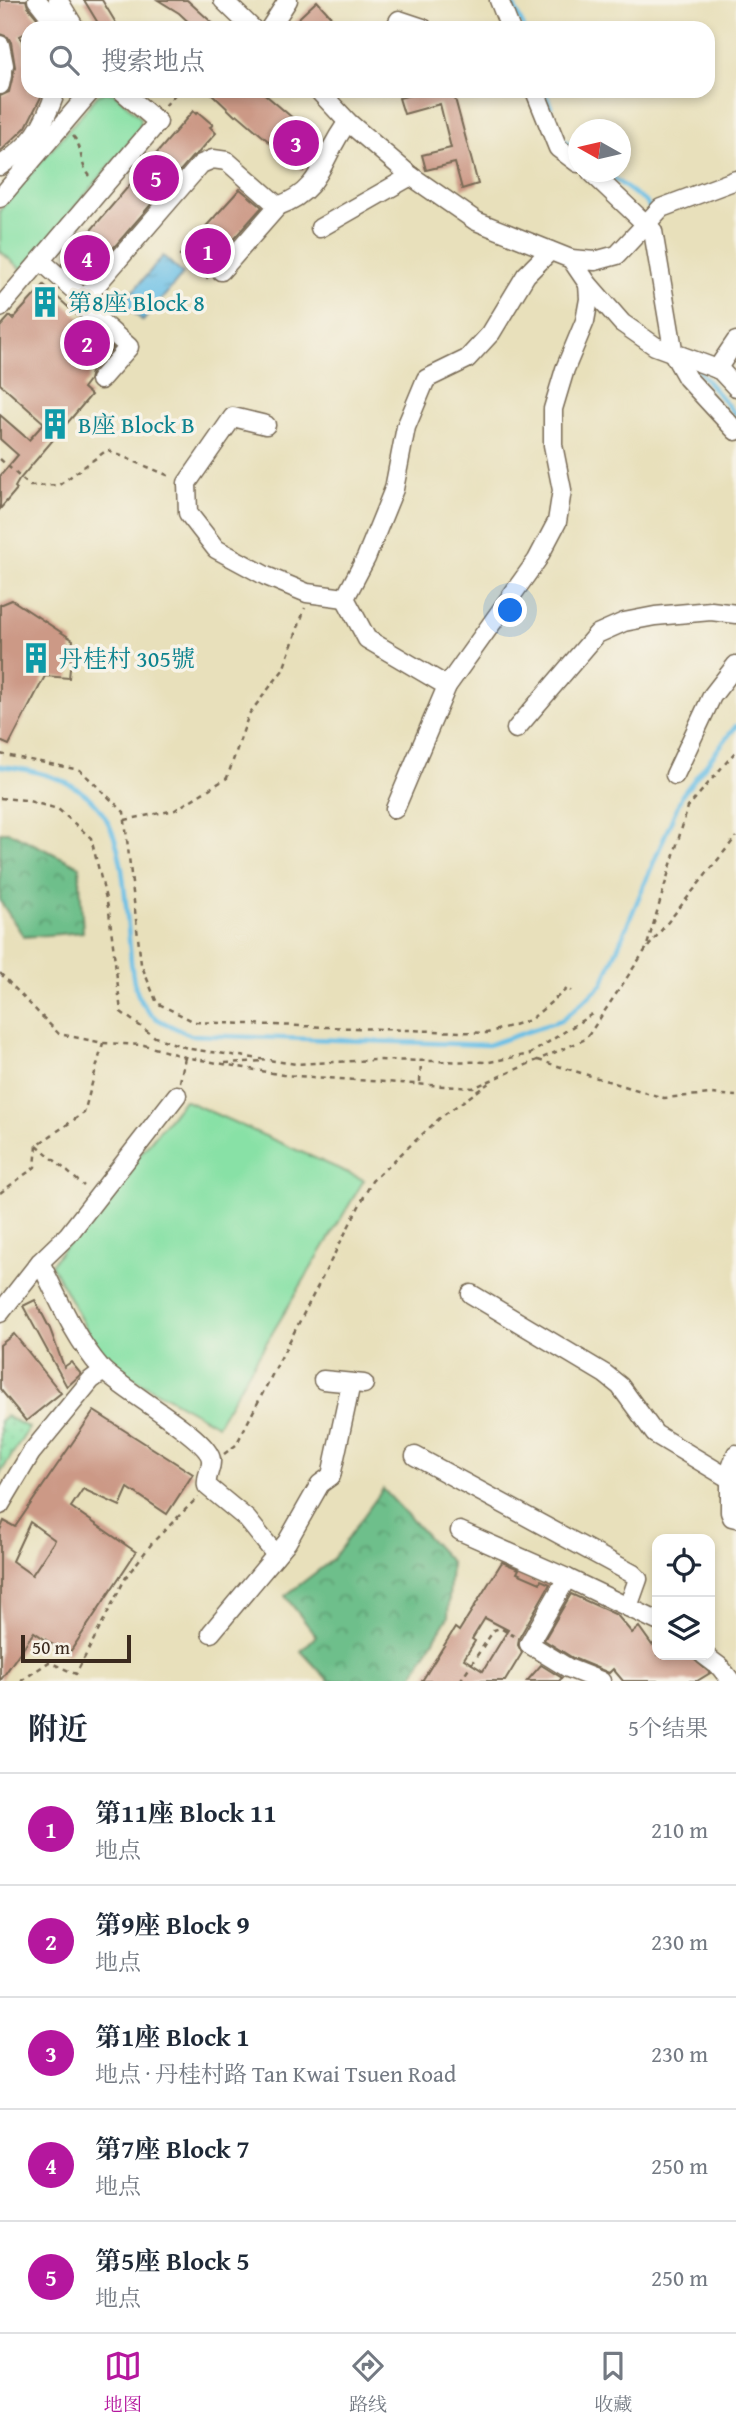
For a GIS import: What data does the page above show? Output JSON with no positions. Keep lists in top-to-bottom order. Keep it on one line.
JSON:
{"places":{"building":["第8座 Block 8","B座 Block B","丹桂村 305號"]},"scale_bar":"50 m","north":"left","page":{"search":"搜索地点","pins":["3","5","1","4","2"],"scale":"50 m","heading":["附近","5个结果"],"list":[{"mark":"1","name":"第11座 Block 11","note":"地点","value":"210 m"},{"mark":"2","name":"第9座 Block 9","note":"地点","value":"230 m"},{"mark":"3","name":"第1座 Block 1","note":"地点 · 丹桂村路 Tan Kwai Tsuen Road","value":"230 m"},{"mark":"4","name":"第7座 Block 7","note":"地点","value":"250 m"},{"mark":"5","name":"第5座 Block 5","note":"地点","value":"250 m"}],"nav":["地图","路线","收藏"]}}
